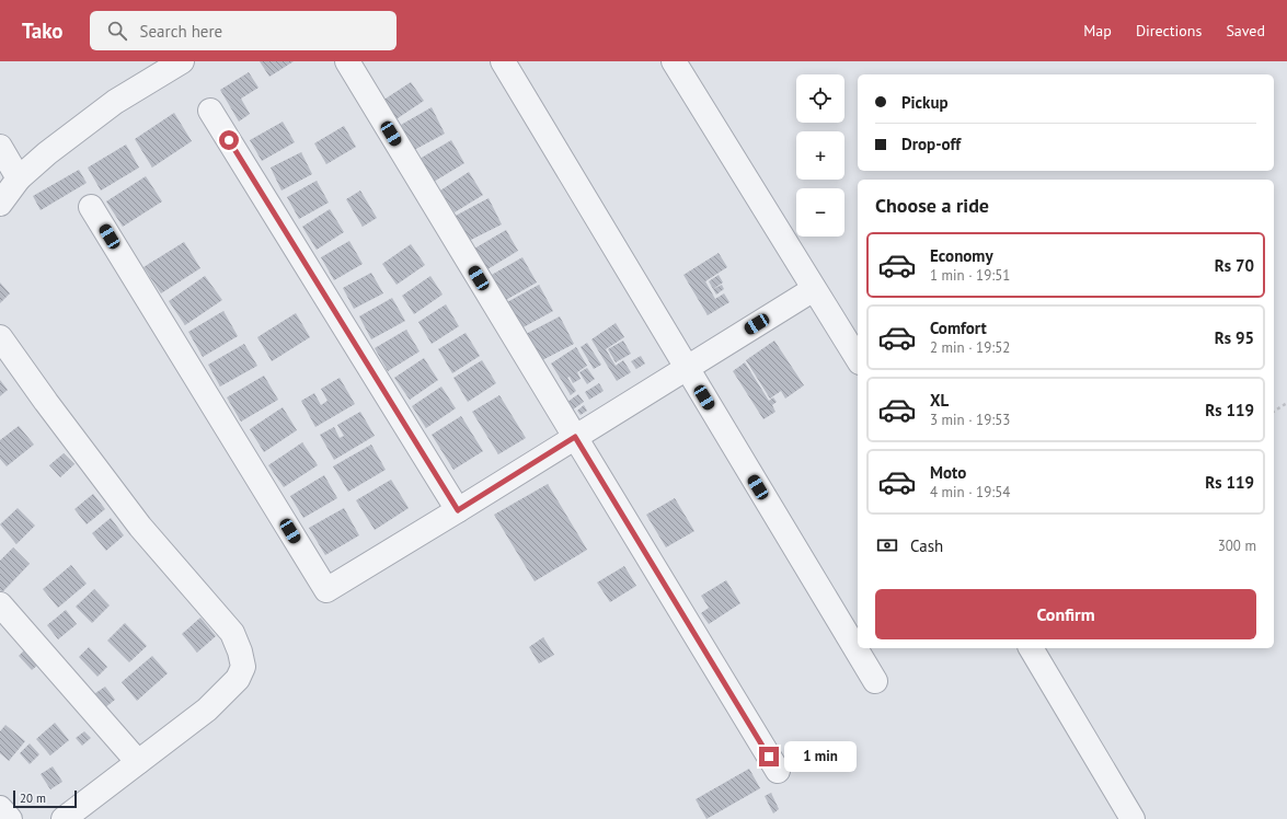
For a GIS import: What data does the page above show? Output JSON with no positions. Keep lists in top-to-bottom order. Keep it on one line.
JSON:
{"scale_bar":"20 m","page":{"header":"Tako","search":"Search here","nav":["Map","Directions","Saved"],"map_buttons":["+","−"],"banner":["Pickup","Drop-off"],"heading":"Choose a ride","list":[{"name":"Economy","note":"1 min · 19:51","value":"Rs 70"},{"name":"Comfort","note":"2 min · 19:52","value":"Rs 95"},{"name":"XL","note":"3 min · 19:53","value":"Rs 119"},{"name":"Moto","note":"4 min · 19:54","value":"Rs 119"}],"pay":["Cash","300 m"],"buttons":"Confirm","bubble":"1 min","scale":"20 m"}}
